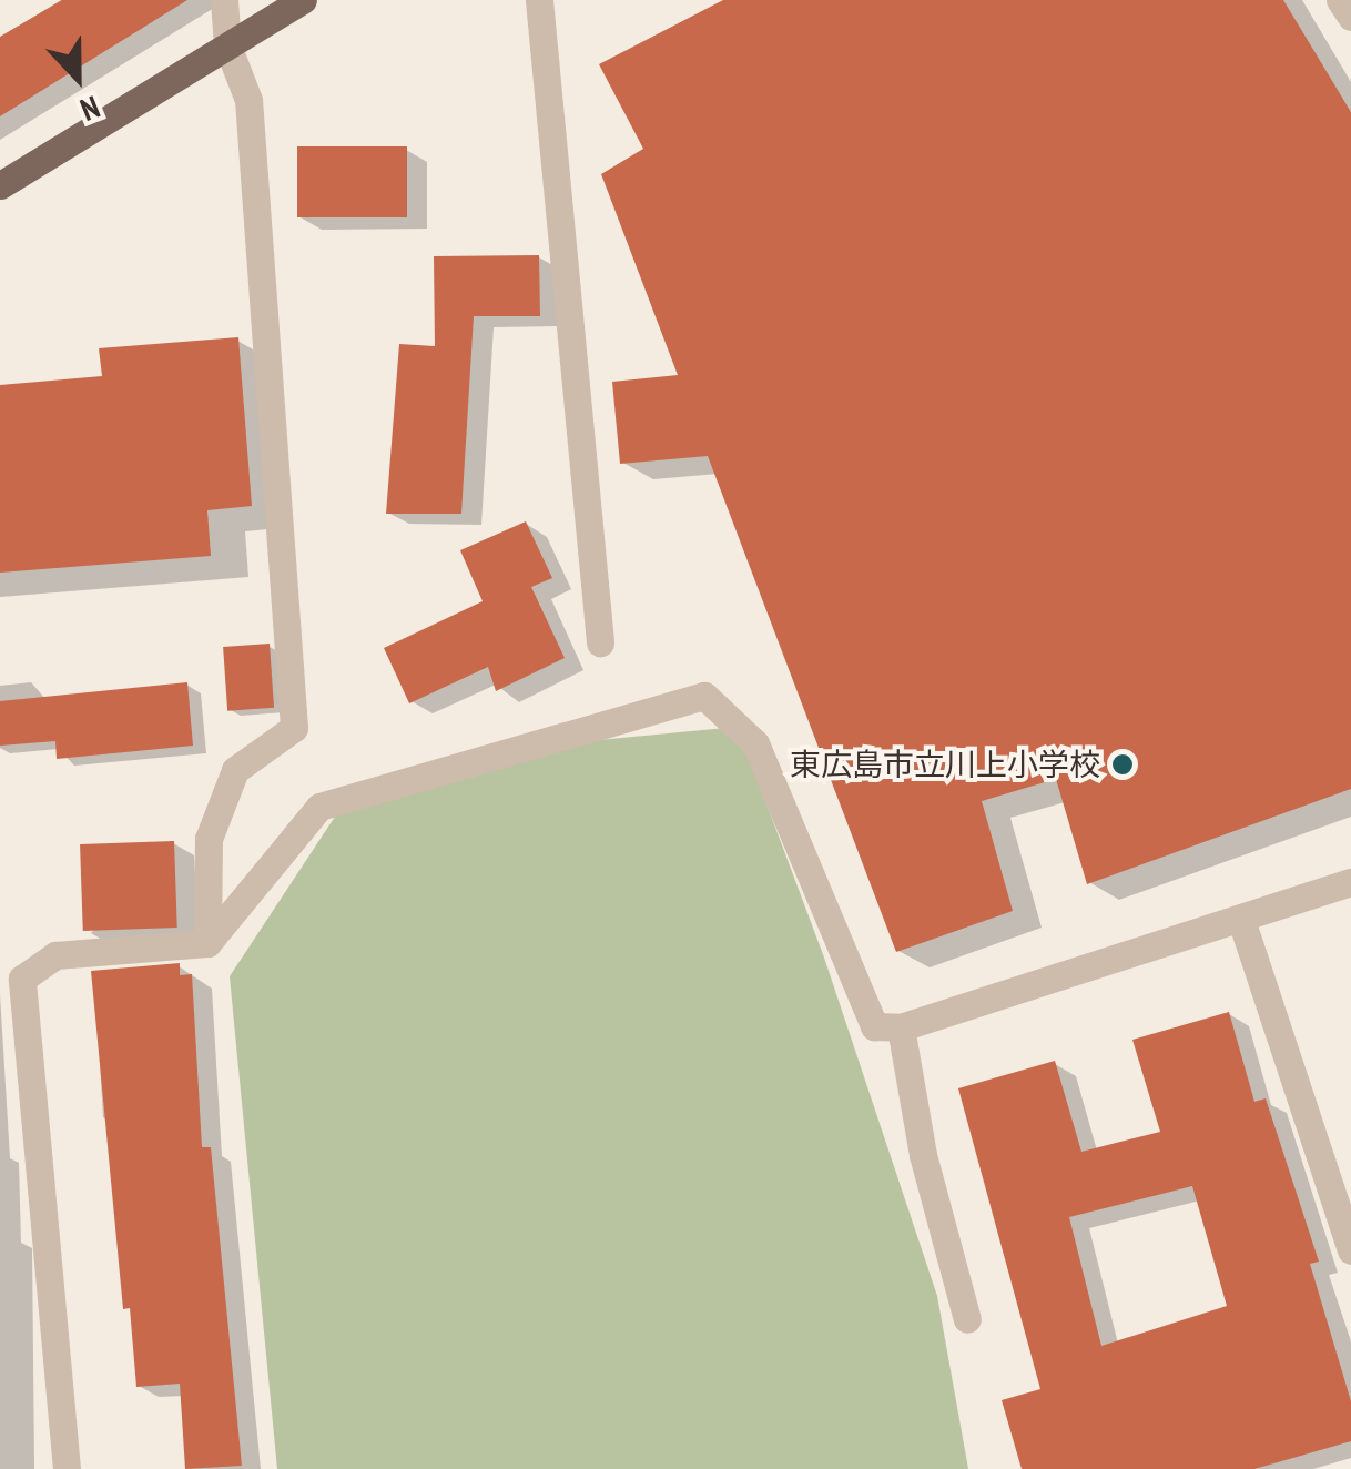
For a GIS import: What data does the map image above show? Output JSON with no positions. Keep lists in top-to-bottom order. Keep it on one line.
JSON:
{"places":["東広島市立川上小学校"],"north":"bottom"}
